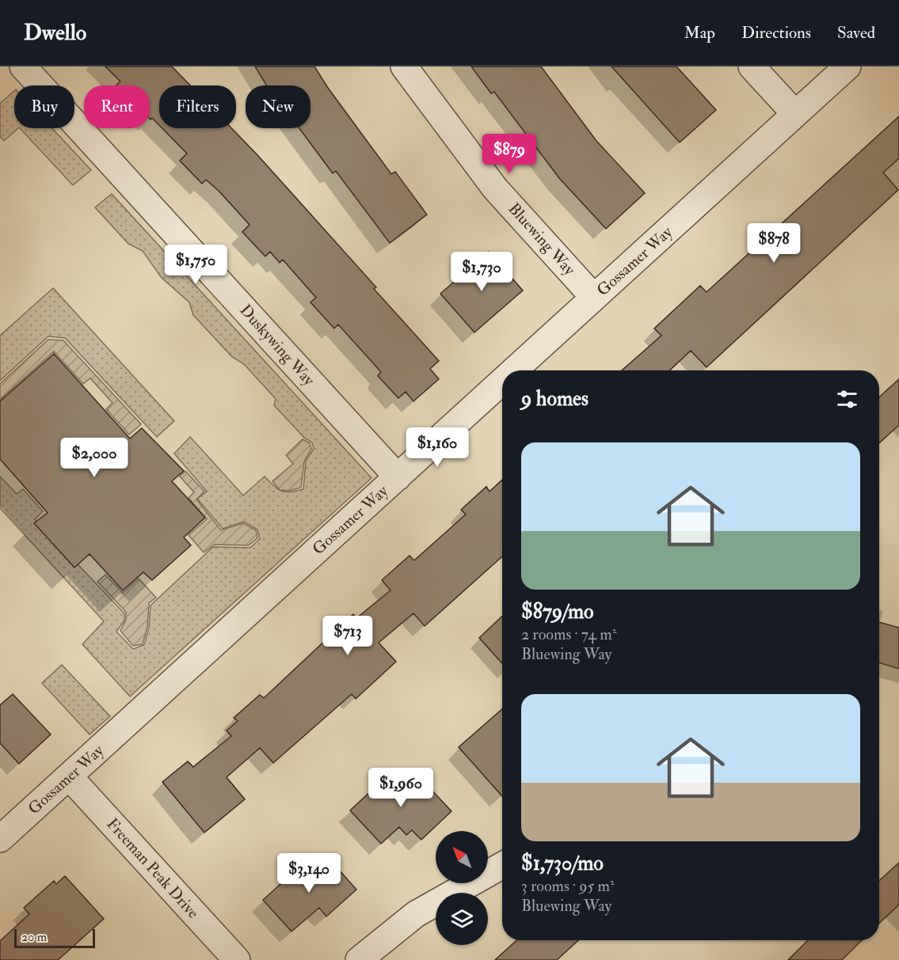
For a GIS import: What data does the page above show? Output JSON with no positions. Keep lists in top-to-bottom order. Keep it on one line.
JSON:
{"streets":{"street":["Bluewing Way","Gossamer Way","Duskywing Way","Freeman Peak Drive"]},"crossings":[["Bluewing Way","Gossamer Way"],["Gossamer Way","Duskywing Way"],["Gossamer Way","Freeman Peak Drive"]],"scale_bar":"20 m","north":"top left","page":{"header":"Dwello","nav":["Map","Directions","Saved"],"chip":["Buy","Rent","Filters","New"],"price":["$879","$878","$1,750","$1,730","$1,160","$2,000","$713","$1,960","$3,140"],"heading":"9 homes","list":[{"name":"$879/mo","note":"2 rooms · 74 m² · Bluewing Way"},{"name":"$1,730/mo","note":"3 rooms · 95 m² · Bluewing Way"}],"scale":"20 m"}}
